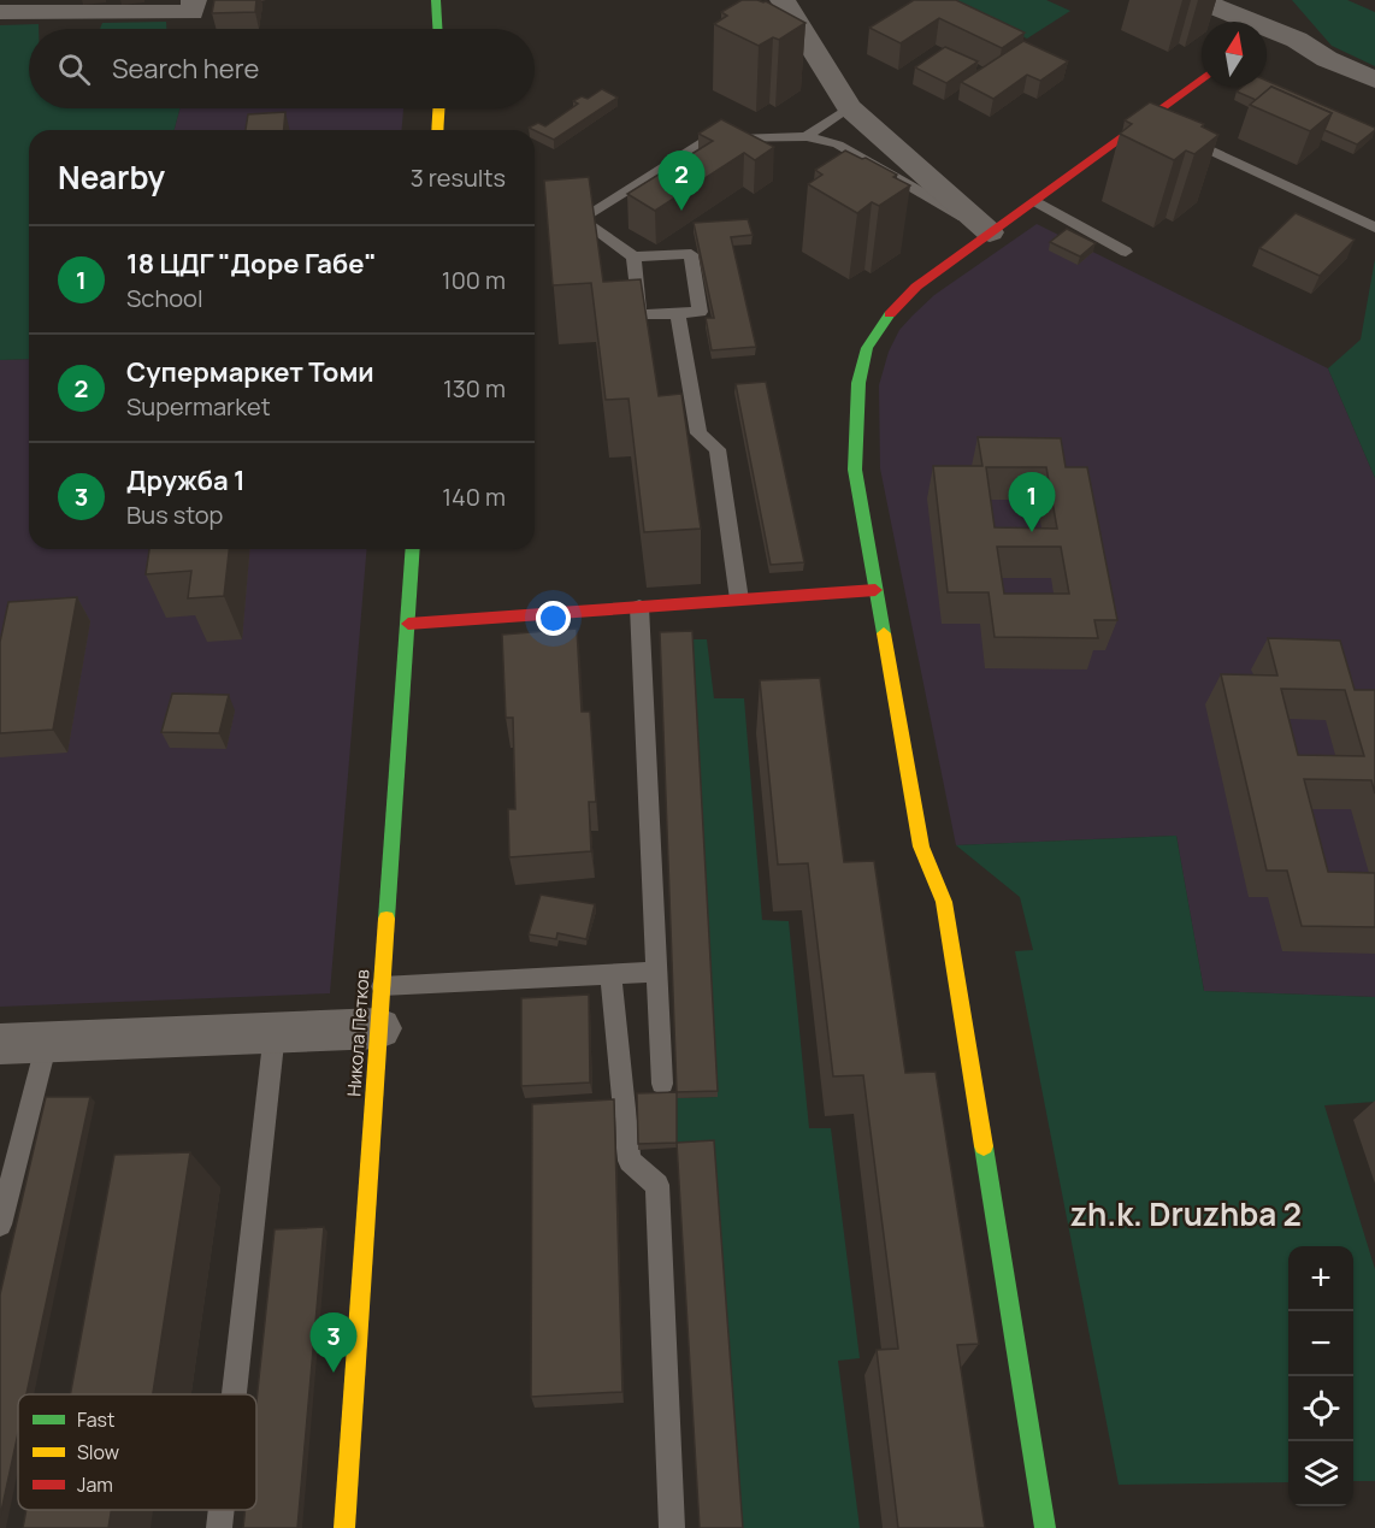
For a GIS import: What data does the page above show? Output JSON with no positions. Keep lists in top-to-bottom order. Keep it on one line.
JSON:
{"streets":{"street":["Никола Петков"]},"districts":["zh.k. Druzhba 2"],"legend":["Fast","Slow","Jam"],"north":"top","page":{"search":"Search here","heading":["Nearby","3 results"],"pins":["2","1","3"],"list":[{"mark":"1","name":"18 ЦДГ \"Доре Габе\"","note":"School","value":"100 m"},{"mark":"2","name":"Супермаркет Томи","note":"Supermarket","value":"130 m"},{"mark":"3","name":"Дружба 1","note":"Bus stop","value":"140 m"}],"map_buttons":["+","−"]}}
